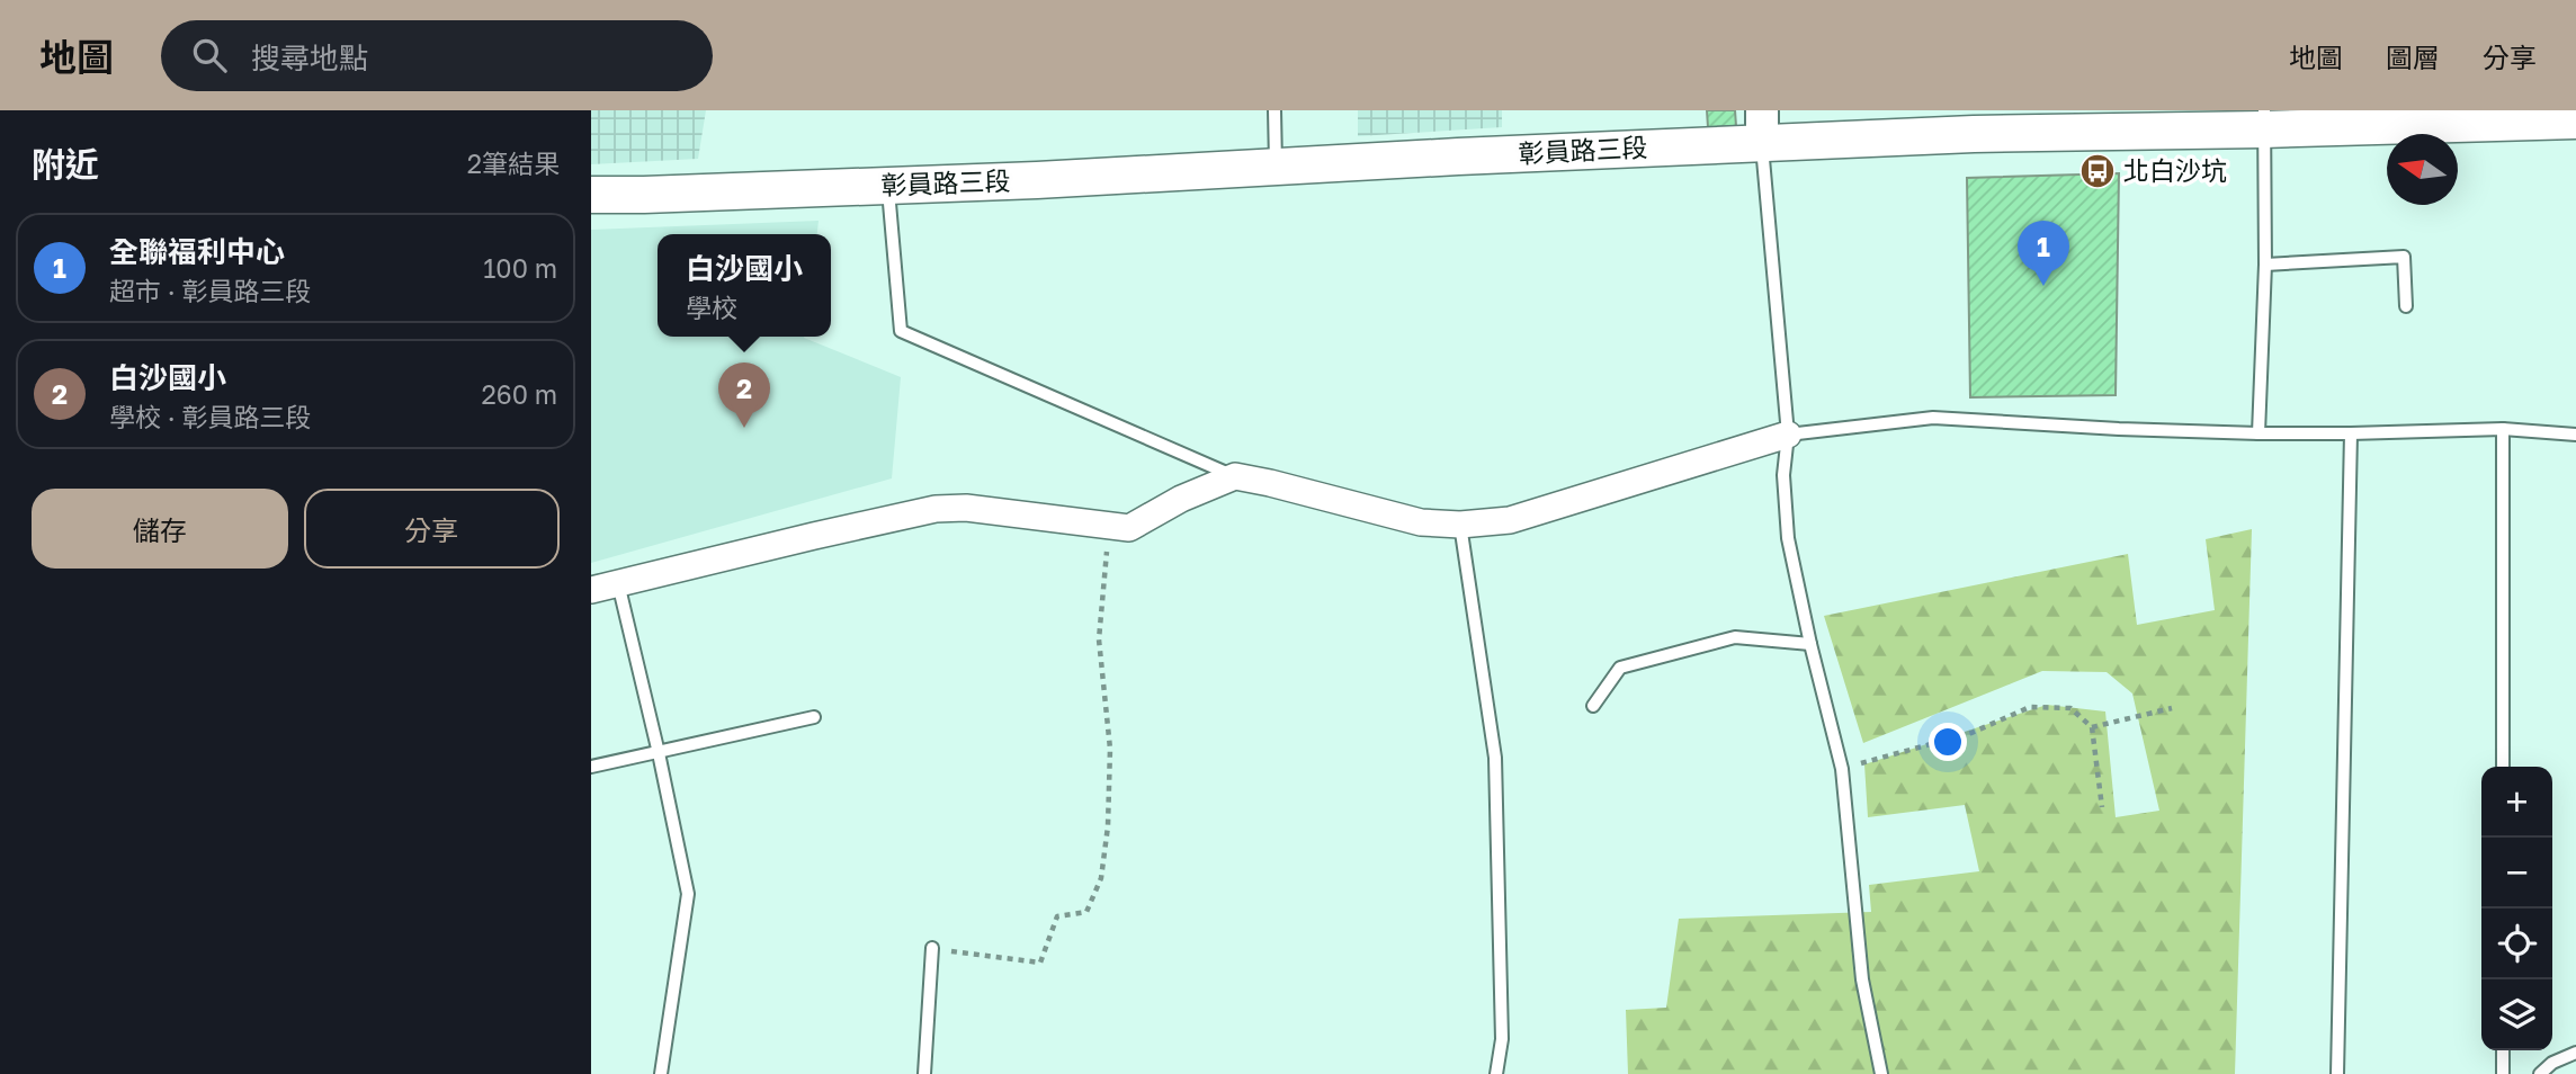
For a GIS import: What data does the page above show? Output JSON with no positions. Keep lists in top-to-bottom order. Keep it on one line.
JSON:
{"streets":{"main road":["彰員路三段"]},"places":{"bus stop":["北白沙坑"]},"north":"left","page":{"header":"地圖","search":"搜尋地點","nav":["地圖","圖層","分享"],"heading":["附近","2筆結果"],"list":[{"mark":"1","name":"全聯福利中心","note":"超市 · 彰員路三段","value":"100 m"},{"mark":"2","name":"白沙國小","note":"學校 · 彰員路三段","value":"260 m"}],"pins":["1","2"],"popup":["白沙國小","學校"],"buttons":["儲存","分享"],"map_buttons":["+","−"]}}
